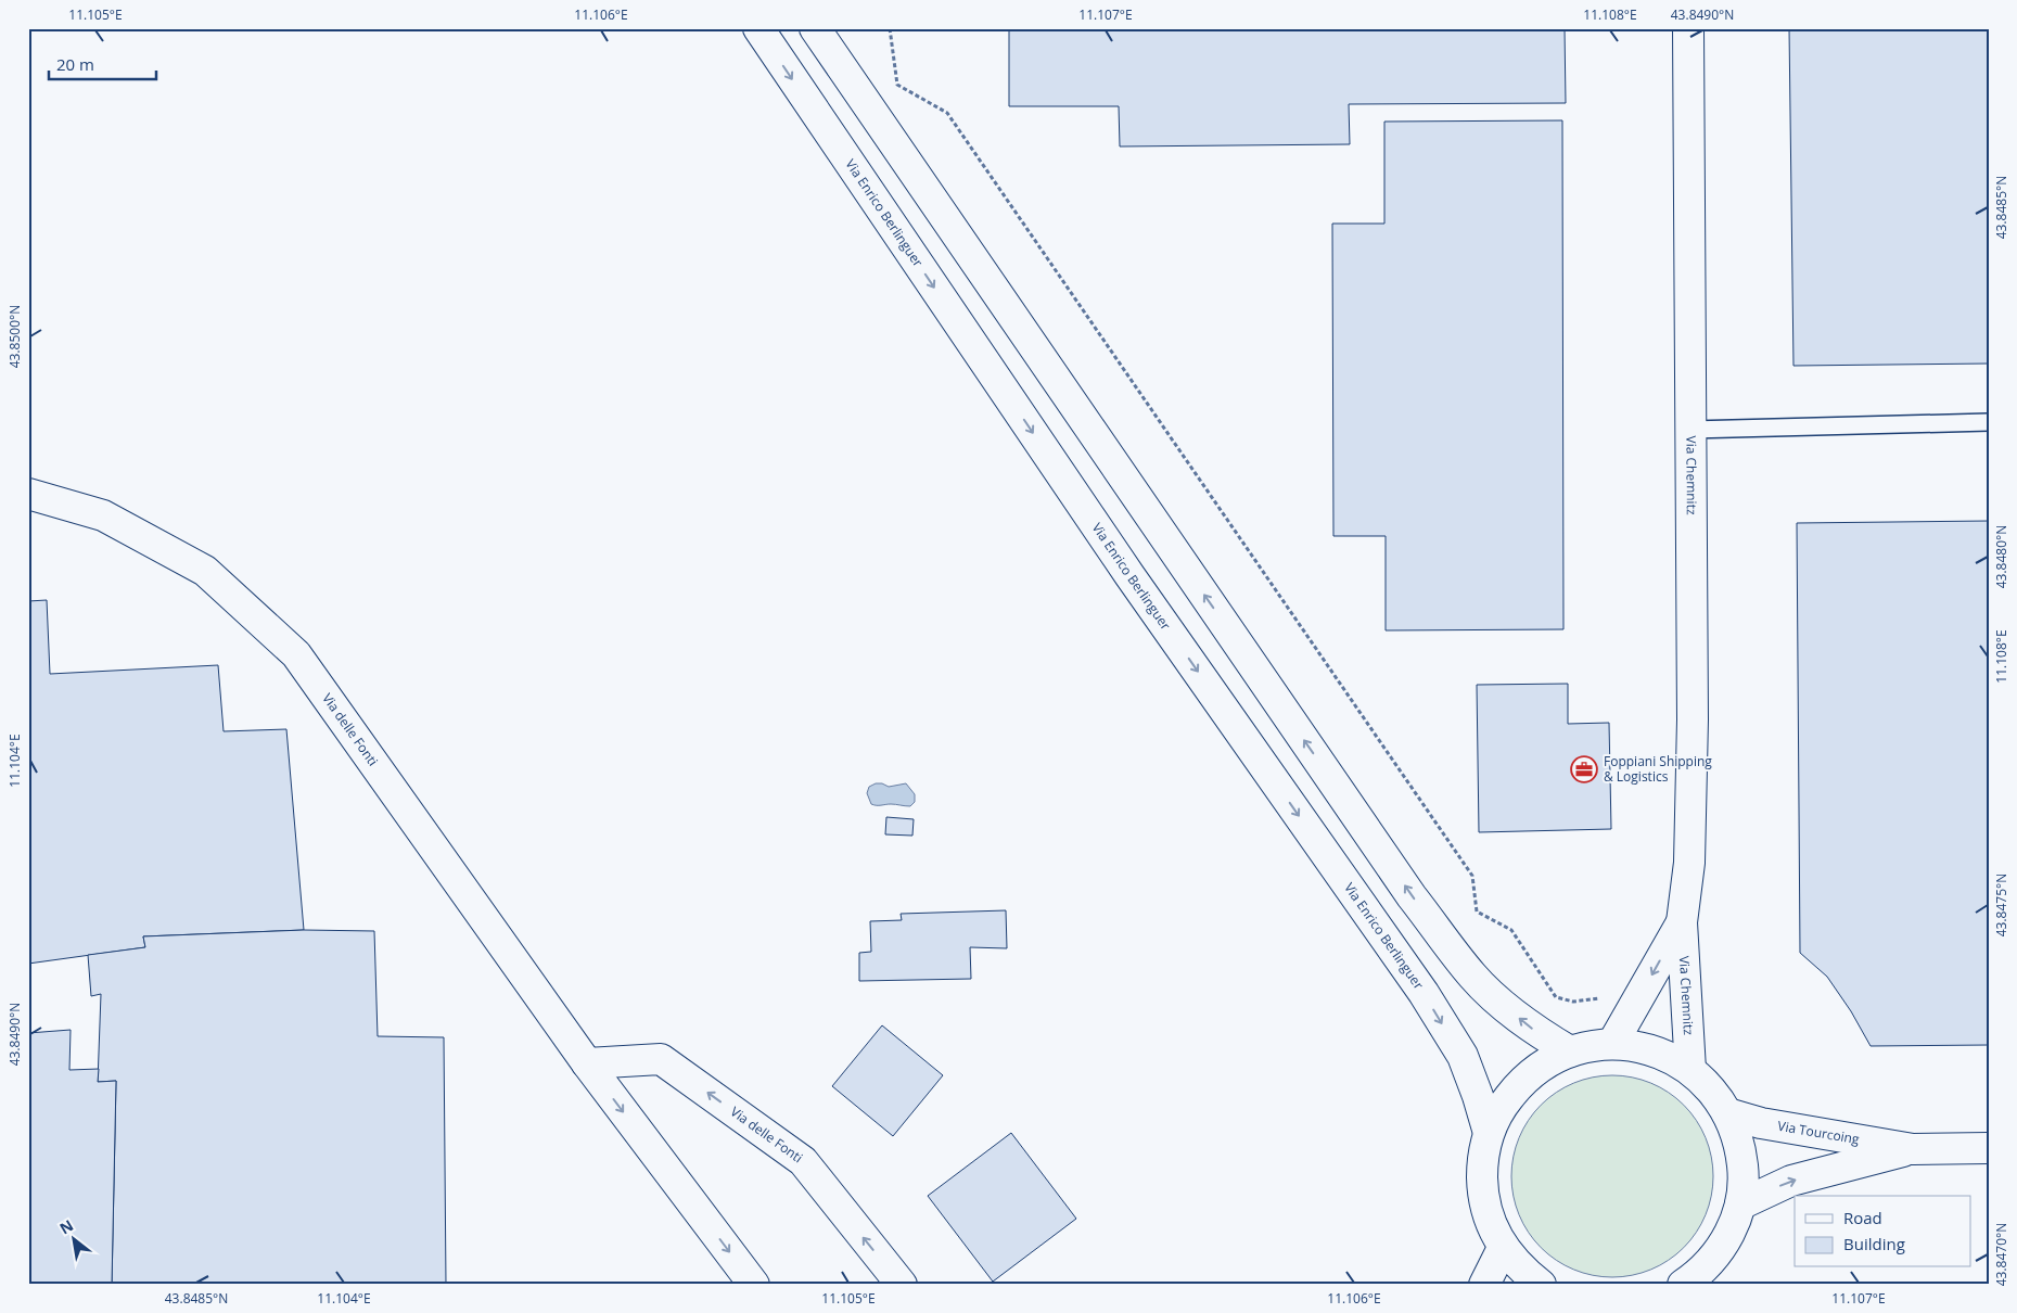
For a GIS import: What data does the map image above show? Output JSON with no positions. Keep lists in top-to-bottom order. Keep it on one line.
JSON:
{"streets":{"main road":["Via Enrico Berlinguer","Via Chemnitz","Via delle Fonti","Via Tourcoing"]},"crossings":[["Via Enrico Berlinguer","Via Chemnitz"],["Via Enrico Berlinguer","Via Tourcoing"]],"one_way":["Via Tourcoing"],"places":{"office":["Foppiani Shipping & Logistics"]},"legend":["Road","Building"],"scale_bar":"20 m","north":"top left","coordinates":["11.105°E","11.106°E","11.107°E","11.108°E","43.8490°N","43.8485°N","43.8500°N","43.8480°N","11.104°E","43.8475°N","43.8470°N"]}
